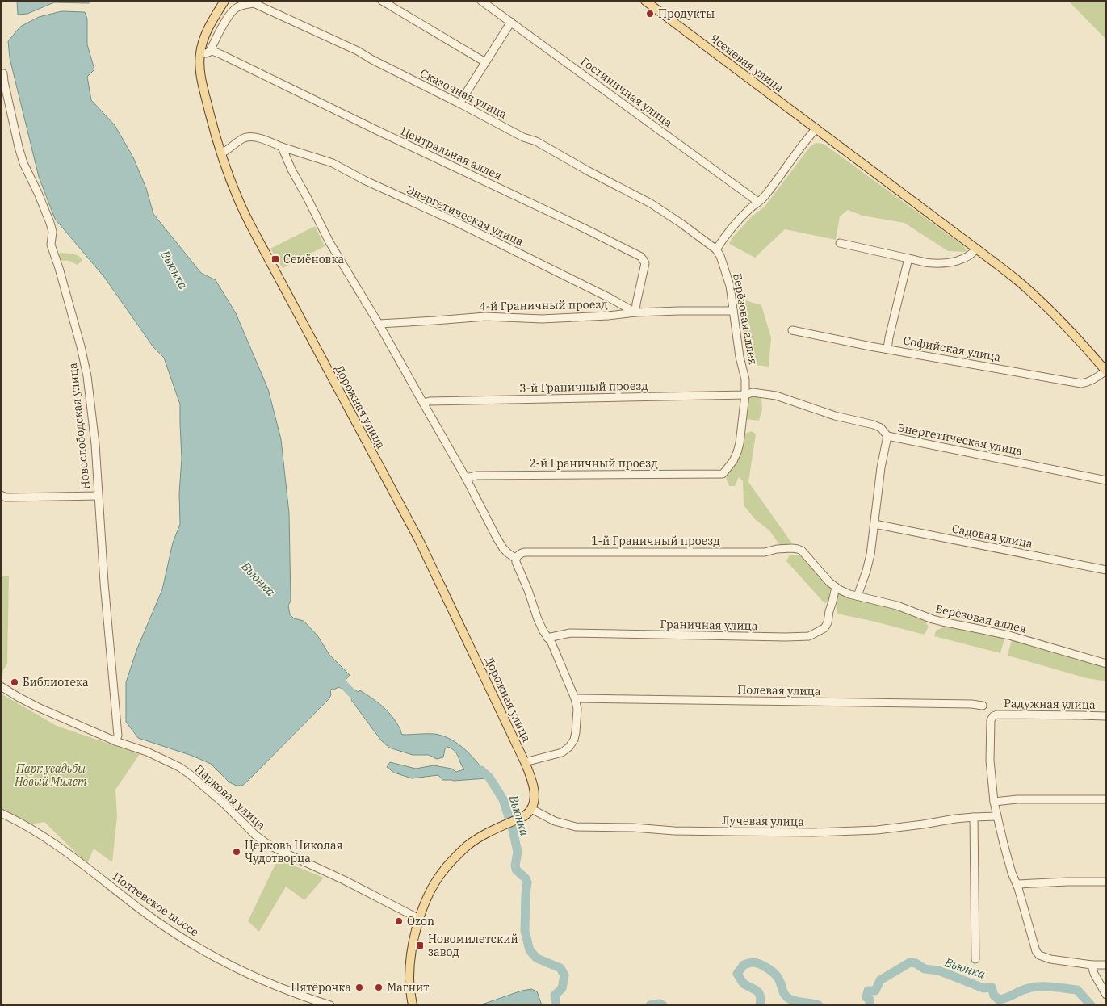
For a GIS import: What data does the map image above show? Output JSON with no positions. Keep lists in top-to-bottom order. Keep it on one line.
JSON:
{"streets":{"main road":["Ясеневая улица","Дорожная улица"],"street":["Гостиничная улица","Сказочная улица","Центральная аллея","Энергетическая улица","4-й Граничный проезд","Берёзовая аллея","Софийская улица","3-й Граничный проезд","Новослободская улица","2-й Граничный проезд","Садовая улица","1-й Граничный проезд","Граничная улица","Полевая улица","Радужная улица","Парковая улица","Лучевая улица","Полтевское шоссе"]},"crossings":[["Ясеневая улица","Софийская улица"],["Сказочная улица","Центральная аллея"],["Сказочная улица","Берёзовая аллея"],["Центральная аллея","Энергетическая улица"],["Центральная аллея","4-й Граничный проезд"],["Энергетическая улица","4-й Граничный проезд"],["Энергетическая улица","Берёзовая аллея"],["Энергетическая улица","3-й Граничный проезд"],["Энергетическая улица","Дорожная улица"],["4-й Граничный проезд","Берёзовая аллея"],["Берёзовая аллея","3-й Граничный проезд"],["Берёзовая аллея","2-й Граничный проезд"],["Берёзовая аллея","1-й Граничный проезд"],["Берёзовая аллея","Граничная улица"],["Дорожная улица","Лучевая улица"],["Новослободская улица","Парковая улица"]],"water":["Вьюнка"],"parks":["Парк усадьбы Новый Милет"],"places":{"other":["Продукты","Библиотека","Церковь Николая Чудотворца","Ozon","Пятёрочка","Магнит"],"transit":["Семёновка","Новомилетский завод"]}}
